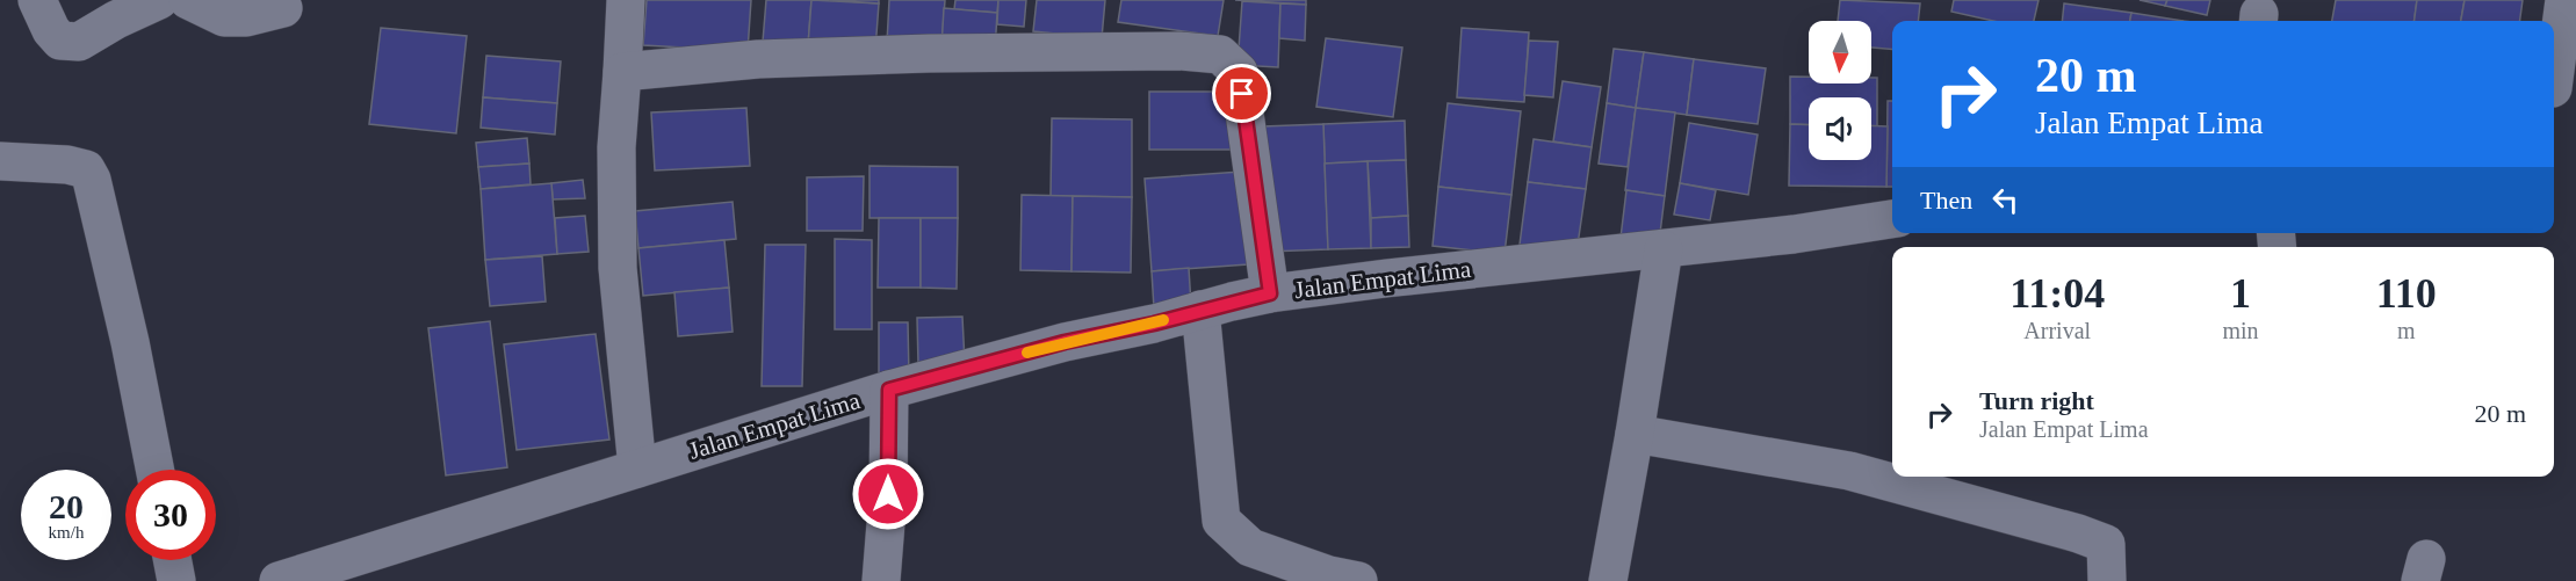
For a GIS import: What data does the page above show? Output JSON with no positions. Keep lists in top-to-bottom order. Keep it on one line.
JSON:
{"streets":{"street":["Jalan Empat Lima"]},"north":"bottom","page":{"turn":["20 m","Jalan Empat Lima"],"then":"Then","eta":["11:04","Arrival","1","min","110","m"],"list":[{"name":"Turn right","note":"Jalan Empat Lima","value":"20 m"}],"speed":"20 km/h","limit":"30"}}
